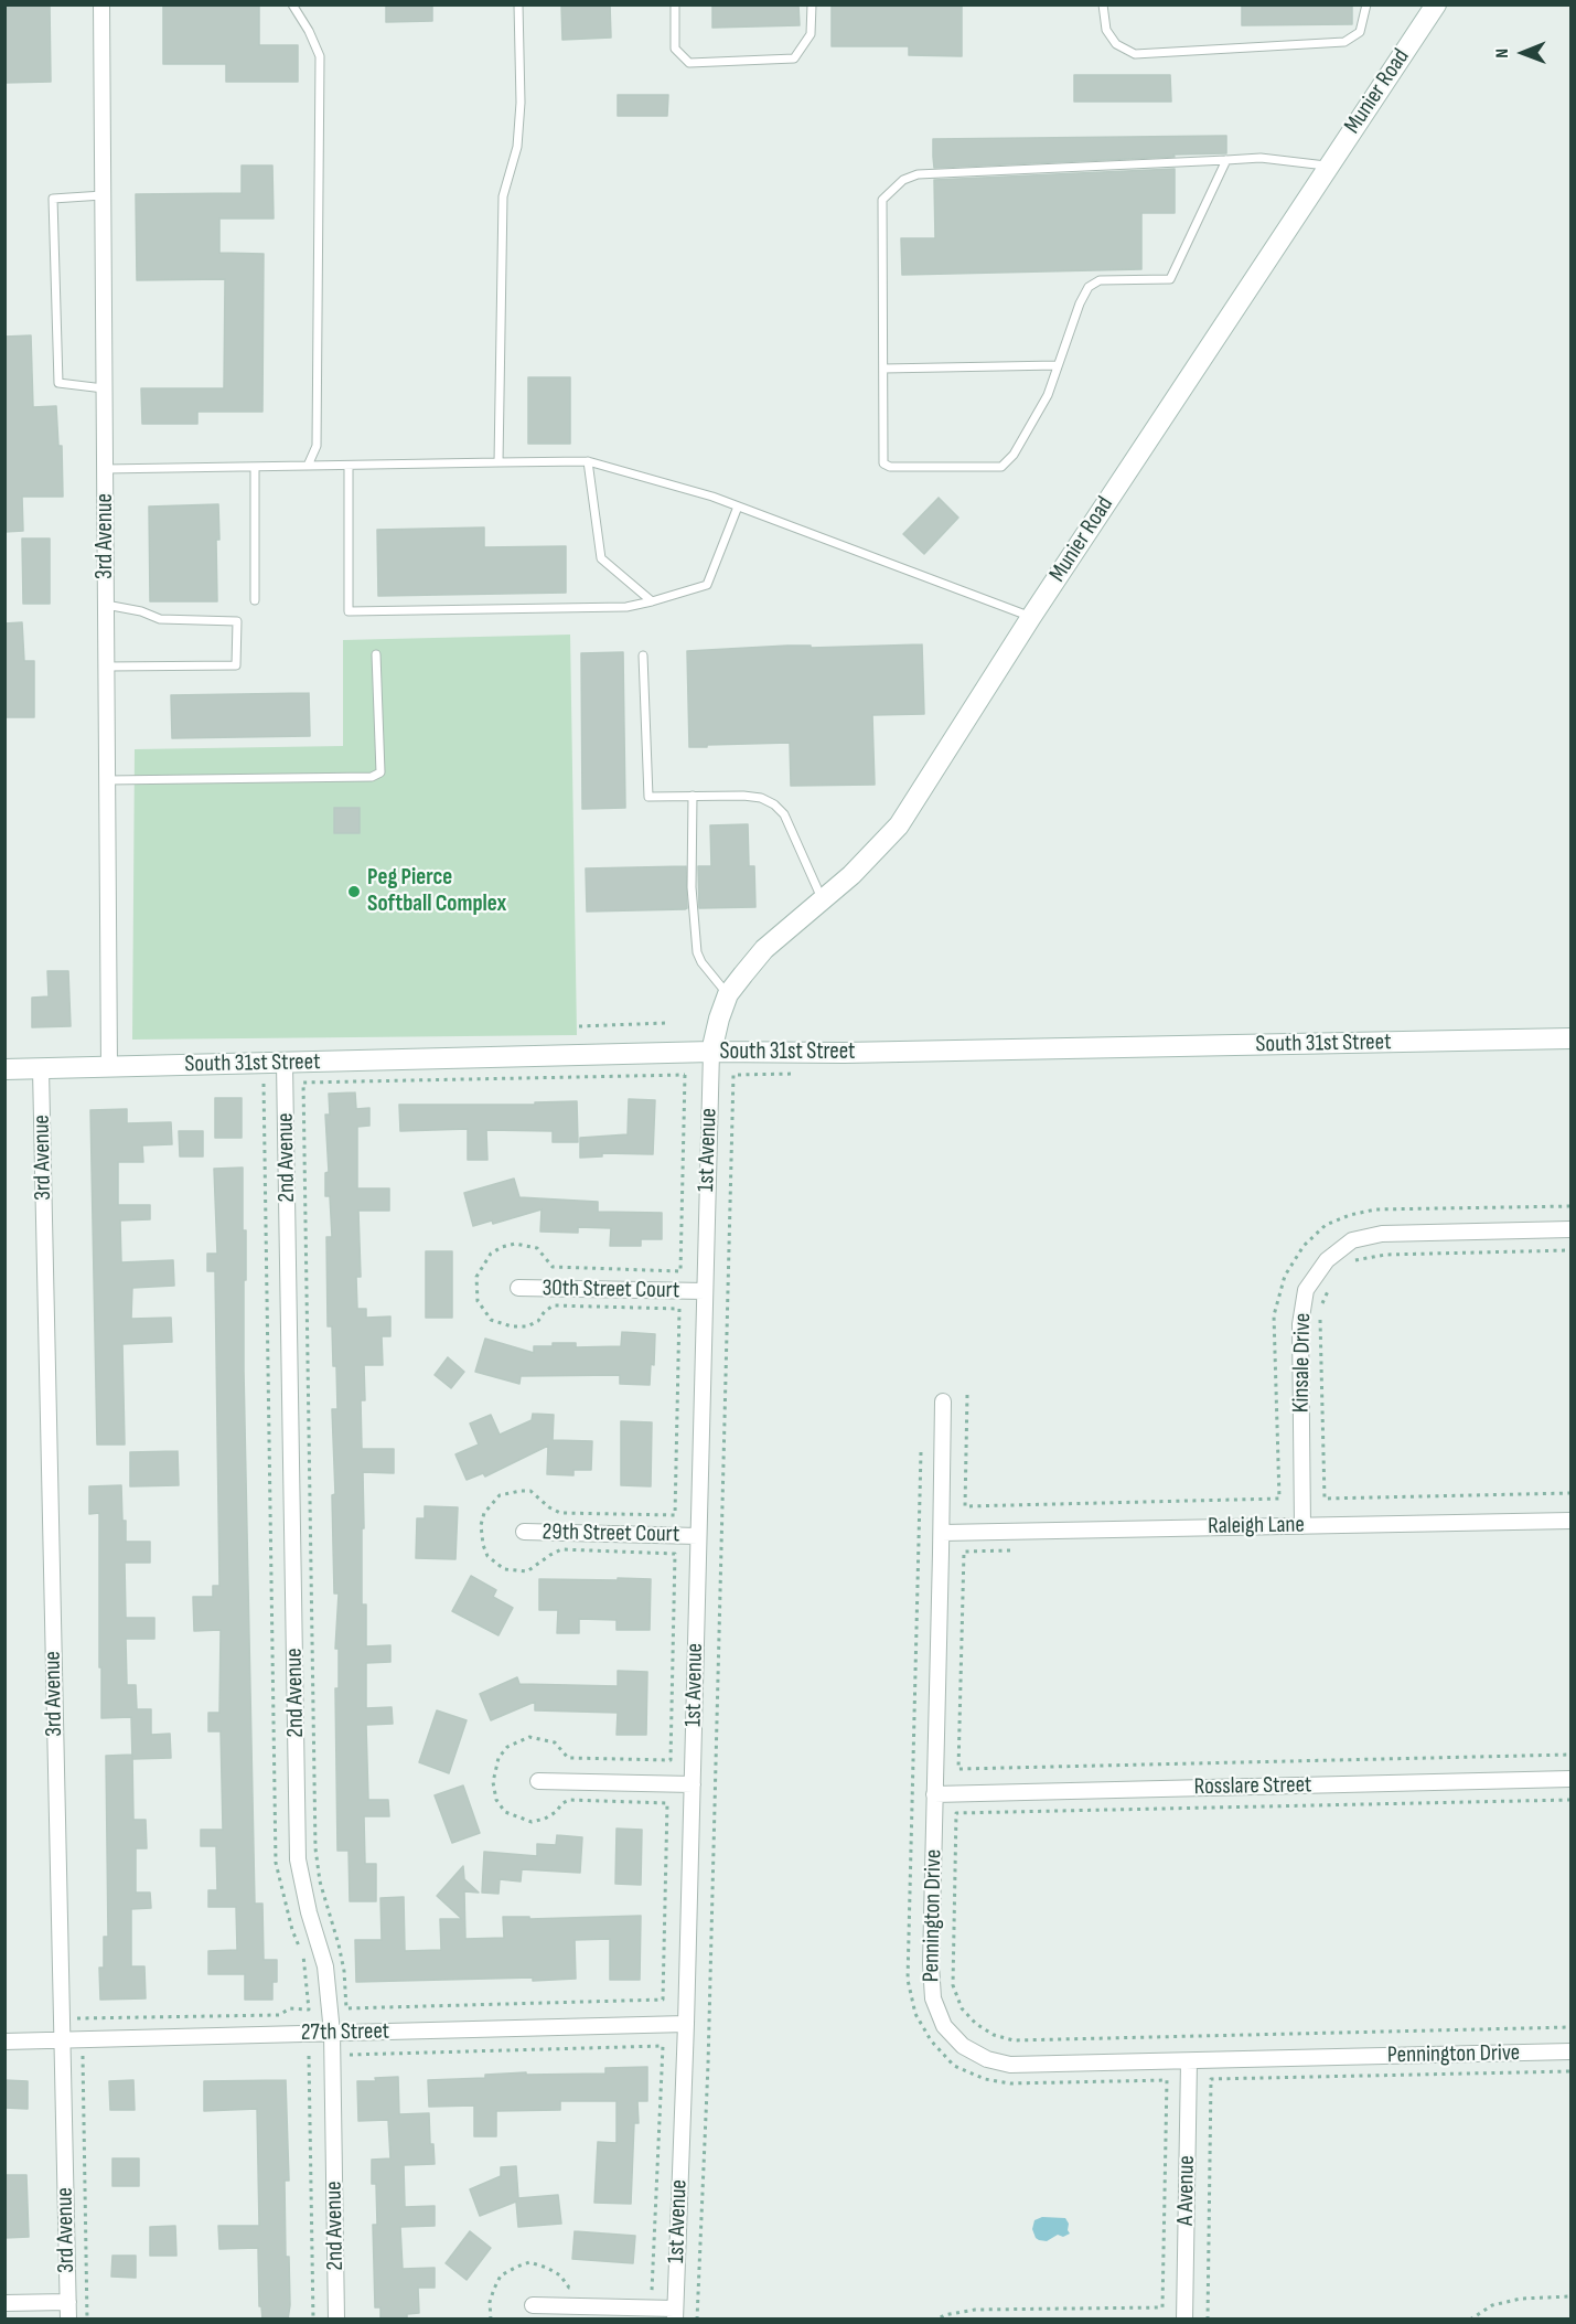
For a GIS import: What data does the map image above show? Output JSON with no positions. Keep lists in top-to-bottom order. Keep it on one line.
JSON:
{"streets":{"street":["Munier Road","3rd Avenue","South 31st Street","1st Avenue","2nd Avenue","30th Street Court","Kinsale Drive","Raleigh Lane","29th Street Court","Rosslare Street","Pennington Drive","27th Street","A Avenue"]},"crossings":[["Munier Road","South 31st Street"],["Munier Road","1st Avenue"],["3rd Avenue","South 31st Street"],["3rd Avenue","27th Street"],["South 31st Street","1st Avenue"],["South 31st Street","2nd Avenue"],["1st Avenue","30th Street Court"],["1st Avenue","29th Street Court"],["1st Avenue","27th Street"],["2nd Avenue","27th Street"],["Kinsale Drive","Raleigh Lane"],["Raleigh Lane","Pennington Drive"],["Rosslare Street","Pennington Drive"],["Pennington Drive","A Avenue"]],"places":["Peg Pierce Softball Complex"],"north":"left"}
